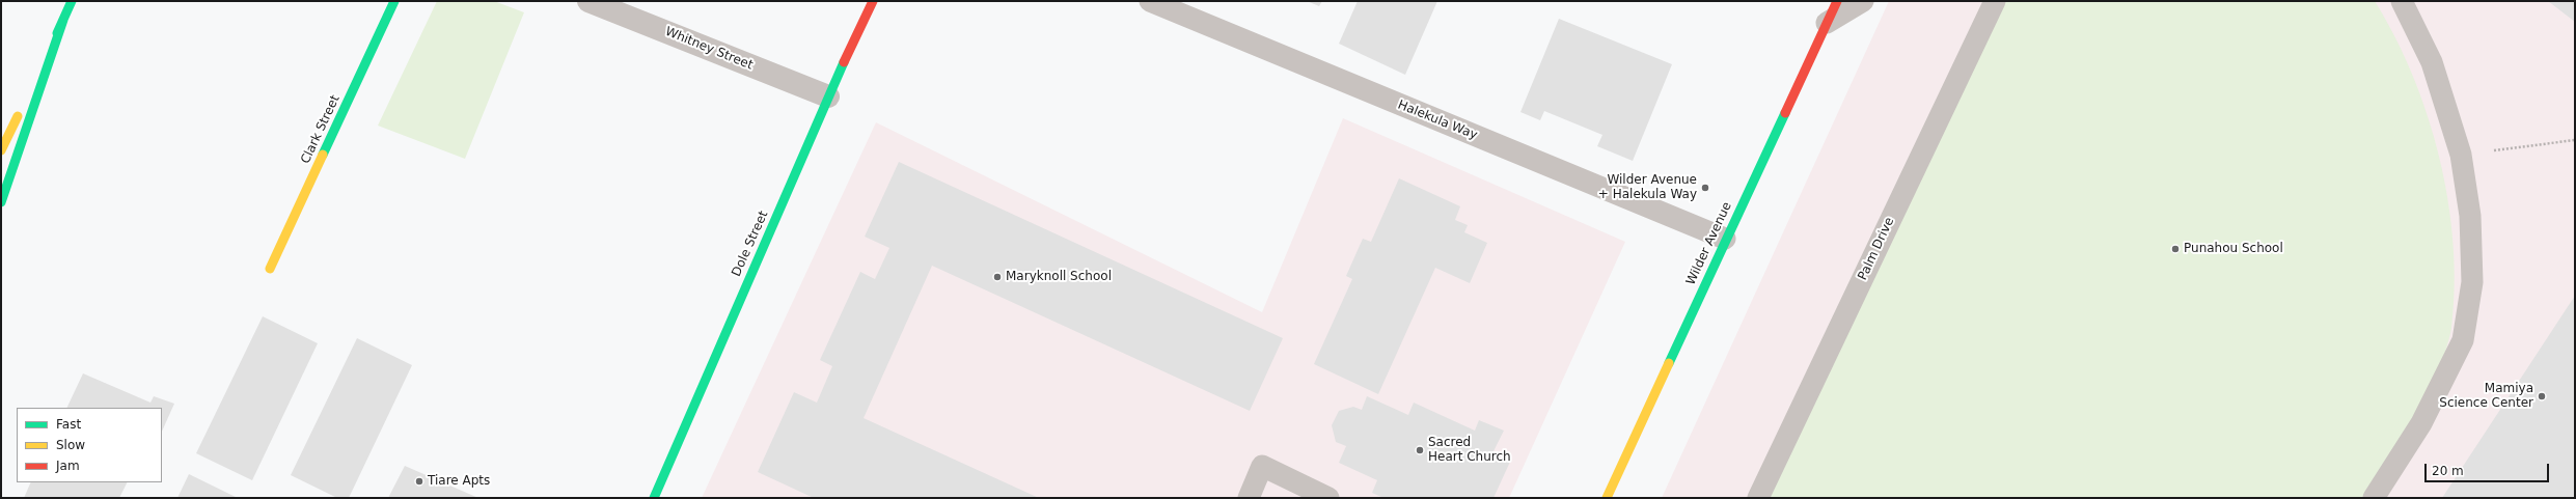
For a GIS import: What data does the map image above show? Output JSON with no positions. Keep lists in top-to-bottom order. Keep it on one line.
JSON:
{"streets":{"main road":["Clark Street","Dole Street","Wilder Avenue"],"street":["Whitney Street"],"lane":["Halekula Way","Palm Drive"]},"crossings":[["Whitney Street","Dole Street"],["Halekula Way","Wilder Avenue"]],"places":["Wilder Avenue + Halekula Way","Punahou School","Maryknoll School","Mamiya Science Center","Sacred Heart Church","Tiare Apts"],"legend":["Fast","Slow","Jam"],"scale_bar":"20 m"}
